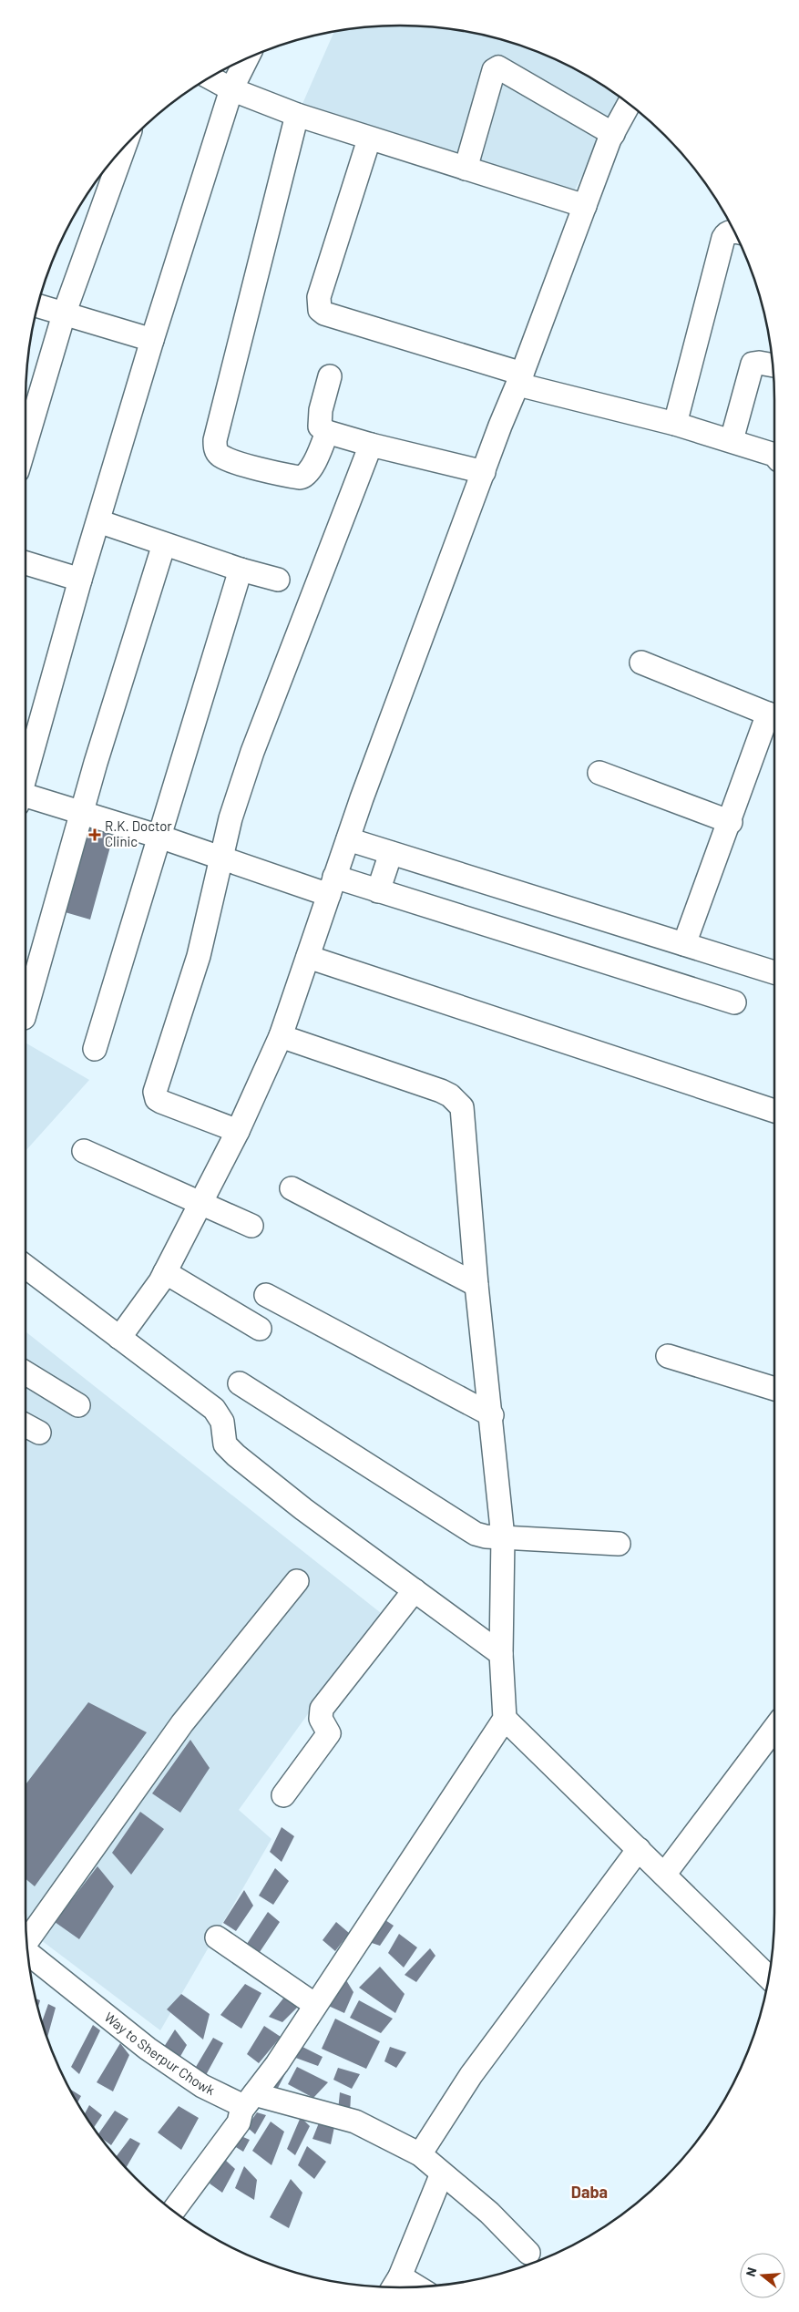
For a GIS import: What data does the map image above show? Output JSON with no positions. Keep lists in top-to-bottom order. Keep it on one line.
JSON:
{"streets":{"street":["Way to Sherpur Chowk"]},"districts":["Daba"],"places":{"health":["R.K. Doctor Clinic"]},"north":"left"}
